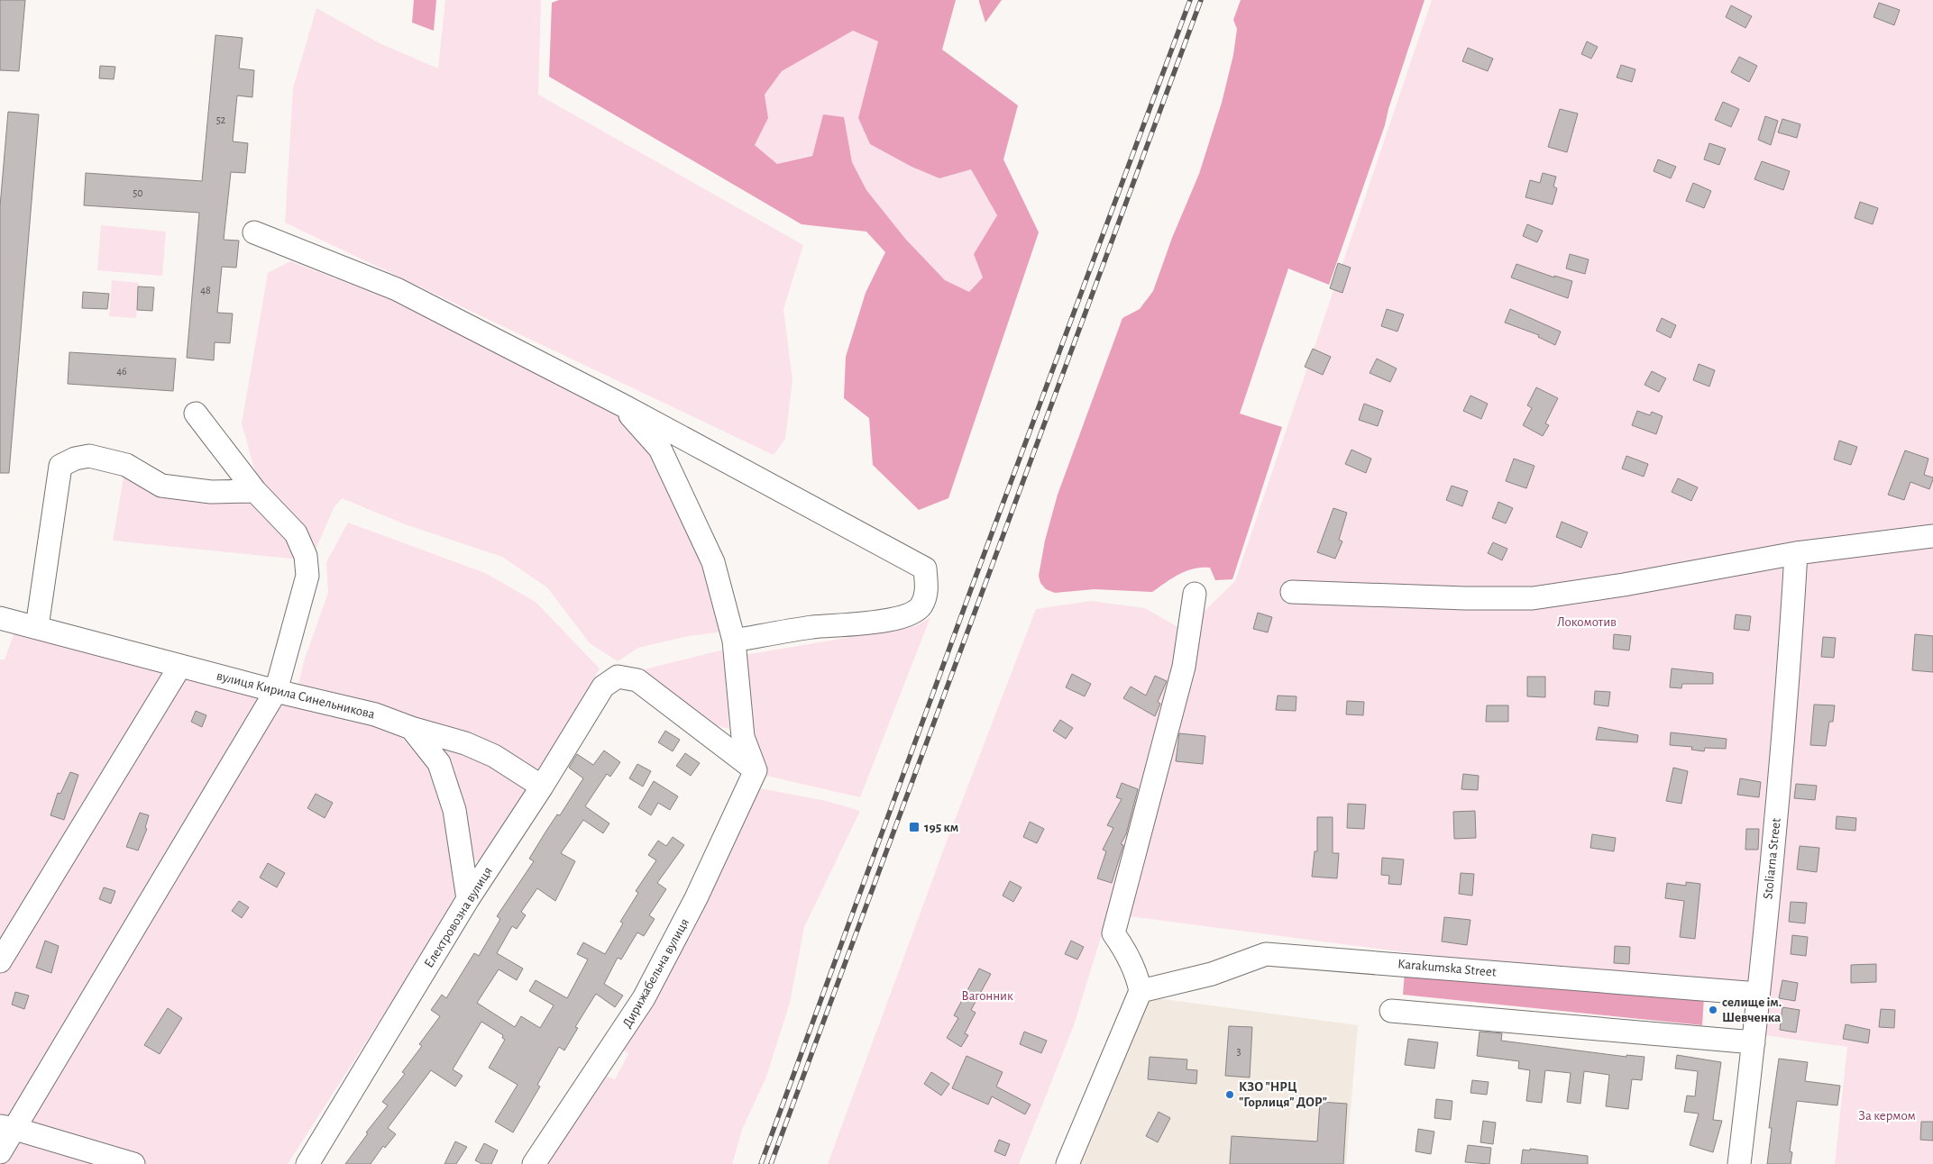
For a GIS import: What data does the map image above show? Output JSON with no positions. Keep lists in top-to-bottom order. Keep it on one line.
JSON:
{"streets":{"street":["вулиця Кирила Синельникова","Stoliarna Street","Електровозна вулиця","Karakumska Street","Дирижабельна вулиця"]},"crossings":[["вулиця Кирила Синельникова","Електровозна вулиця"],["Stoliarna Street","Karakumska Street"],["Електровозна вулиця","Дирижабельна вулиця"]],"parks":["Локомотив","Вагонник","За кермом"],"places":{"transit":["195 км"],"other":["селище ім. Шевченка","КЗО \"НРЦ \"Горлиця\" ДОР\""]},"house_numbers":["52","50","48","46","3"]}
